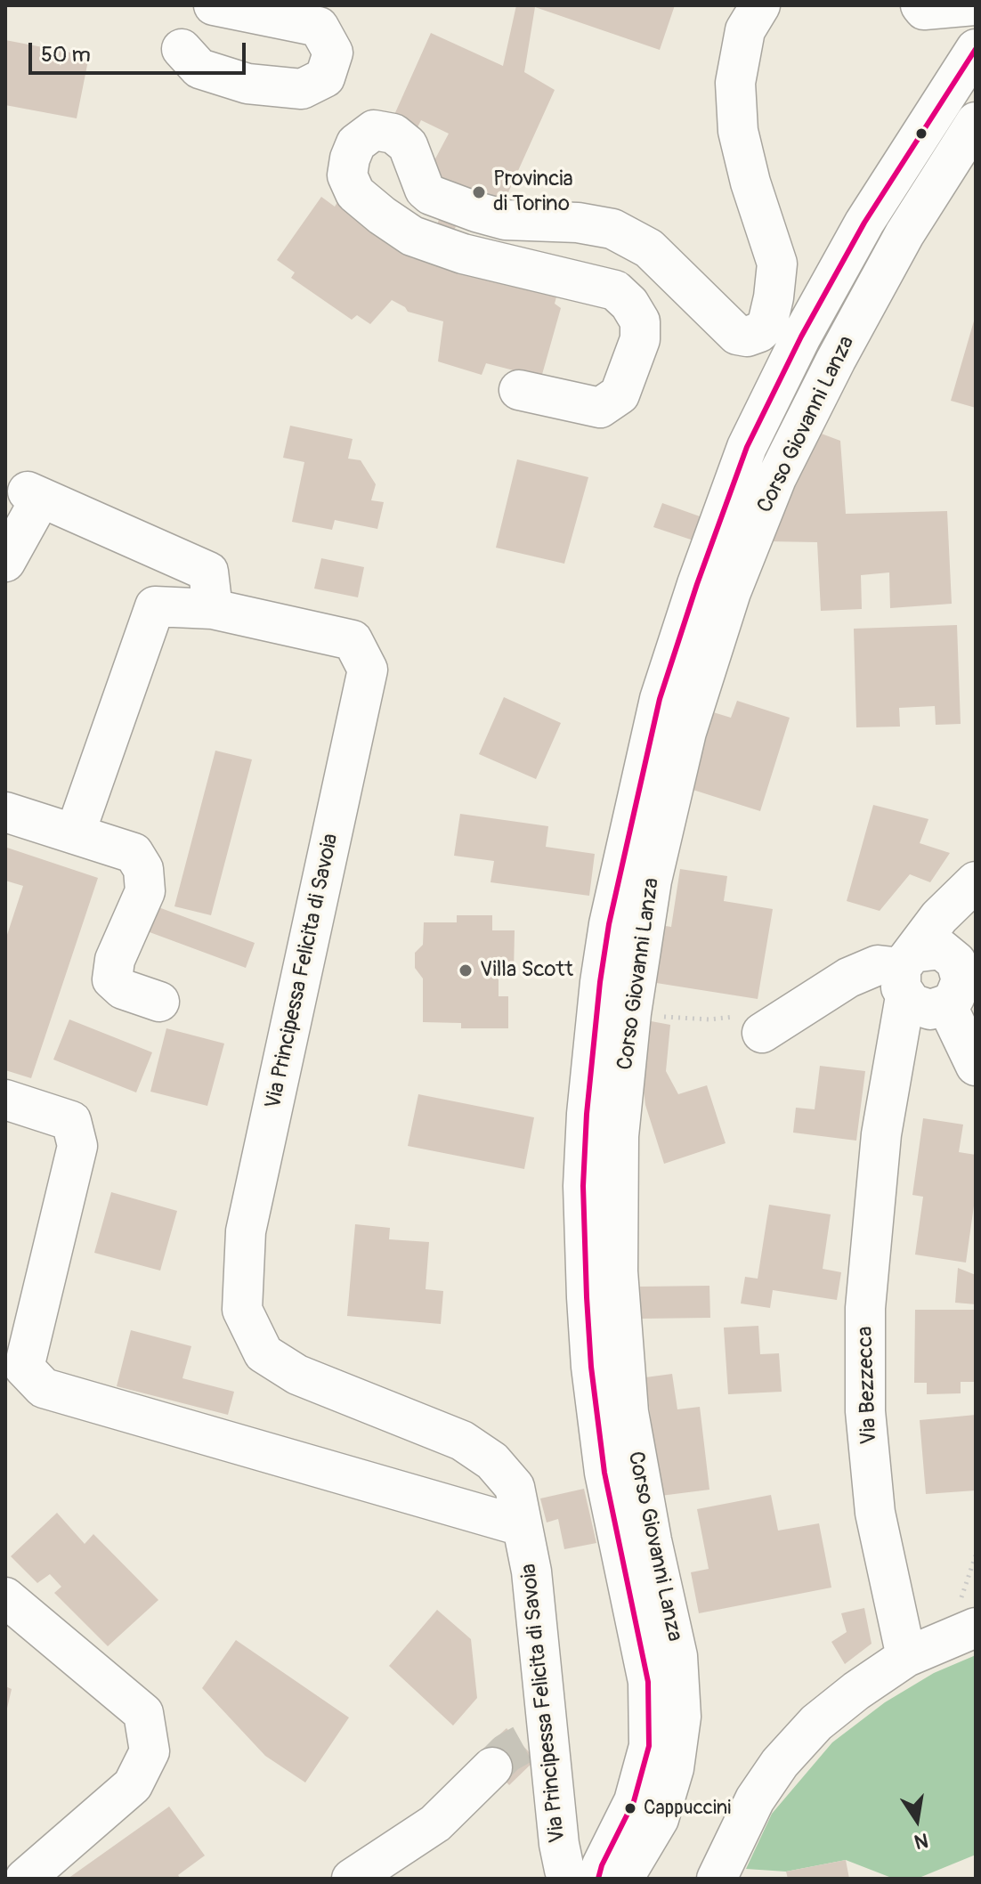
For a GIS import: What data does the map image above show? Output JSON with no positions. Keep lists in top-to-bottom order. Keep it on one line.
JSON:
{"streets":{"street":["Corso Giovanni Lanza","Via Principessa Felicita di Savoia","Via Bezzecca"]},"places":["Provincia di Torino","Villa Scott","Cappuccini"],"scale_bar":"50 m","north":"bottom"}
